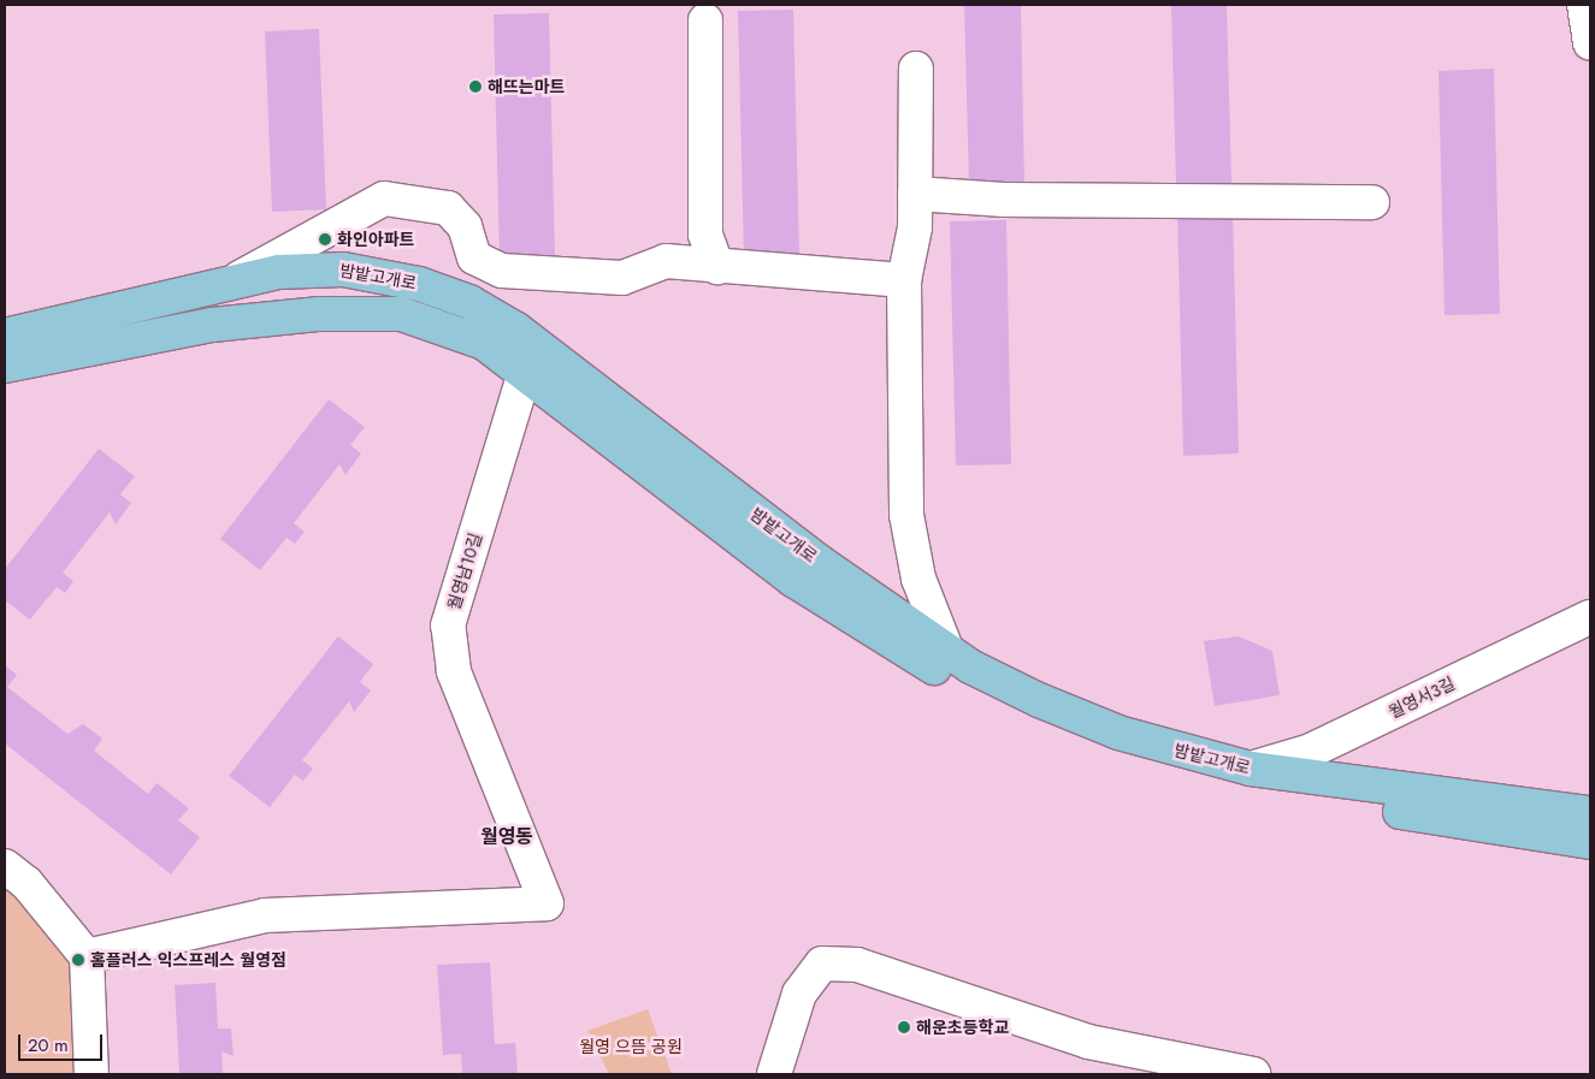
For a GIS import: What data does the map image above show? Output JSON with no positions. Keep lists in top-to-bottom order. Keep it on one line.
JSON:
{"streets":{"main road":["밤밭고개로"],"street":["월영남10길","월영서3길"]},"crossings":[["밤밭고개로","월영남10길"],["밤밭고개로","월영서3길"]],"districts":["월영동"],"parks":["월영 으뜸 공원"],"places":["해뜨는마트","화인아파트","홈플러스 익스프레스 월영점","해운초등학교"],"scale_bar":"20 m"}
